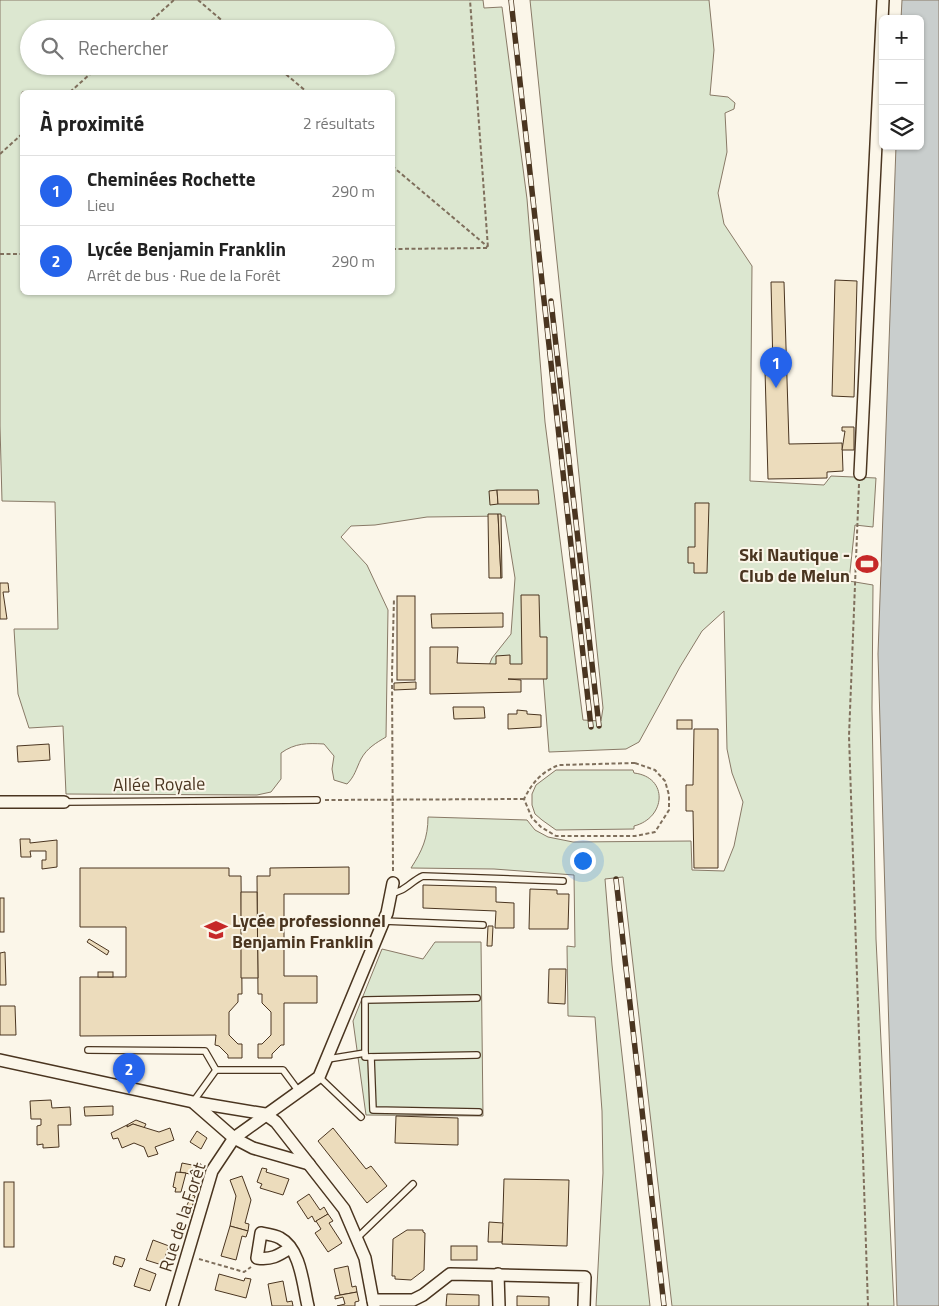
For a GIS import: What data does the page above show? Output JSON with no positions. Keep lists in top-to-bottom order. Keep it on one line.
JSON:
{"streets":{"street":["Allée Royale","Rue de la Forêt"]},"places":{"sports":["Ski Nautique - Club de Melun"],"school or university":["Lycée professionnel Benjamin Franklin"]},"page":{"map_buttons":["+","−"],"search":"Rechercher","heading":["À proximité","2 résultats"],"list":[{"mark":"1","name":"Cheminées Rochette","note":"Lieu","value":"290 m"},{"mark":"2","name":"Lycée Benjamin Franklin","note":"Arrêt de bus · Rue de la Forêt","value":"290 m"}],"pins":["1","2"]}}
